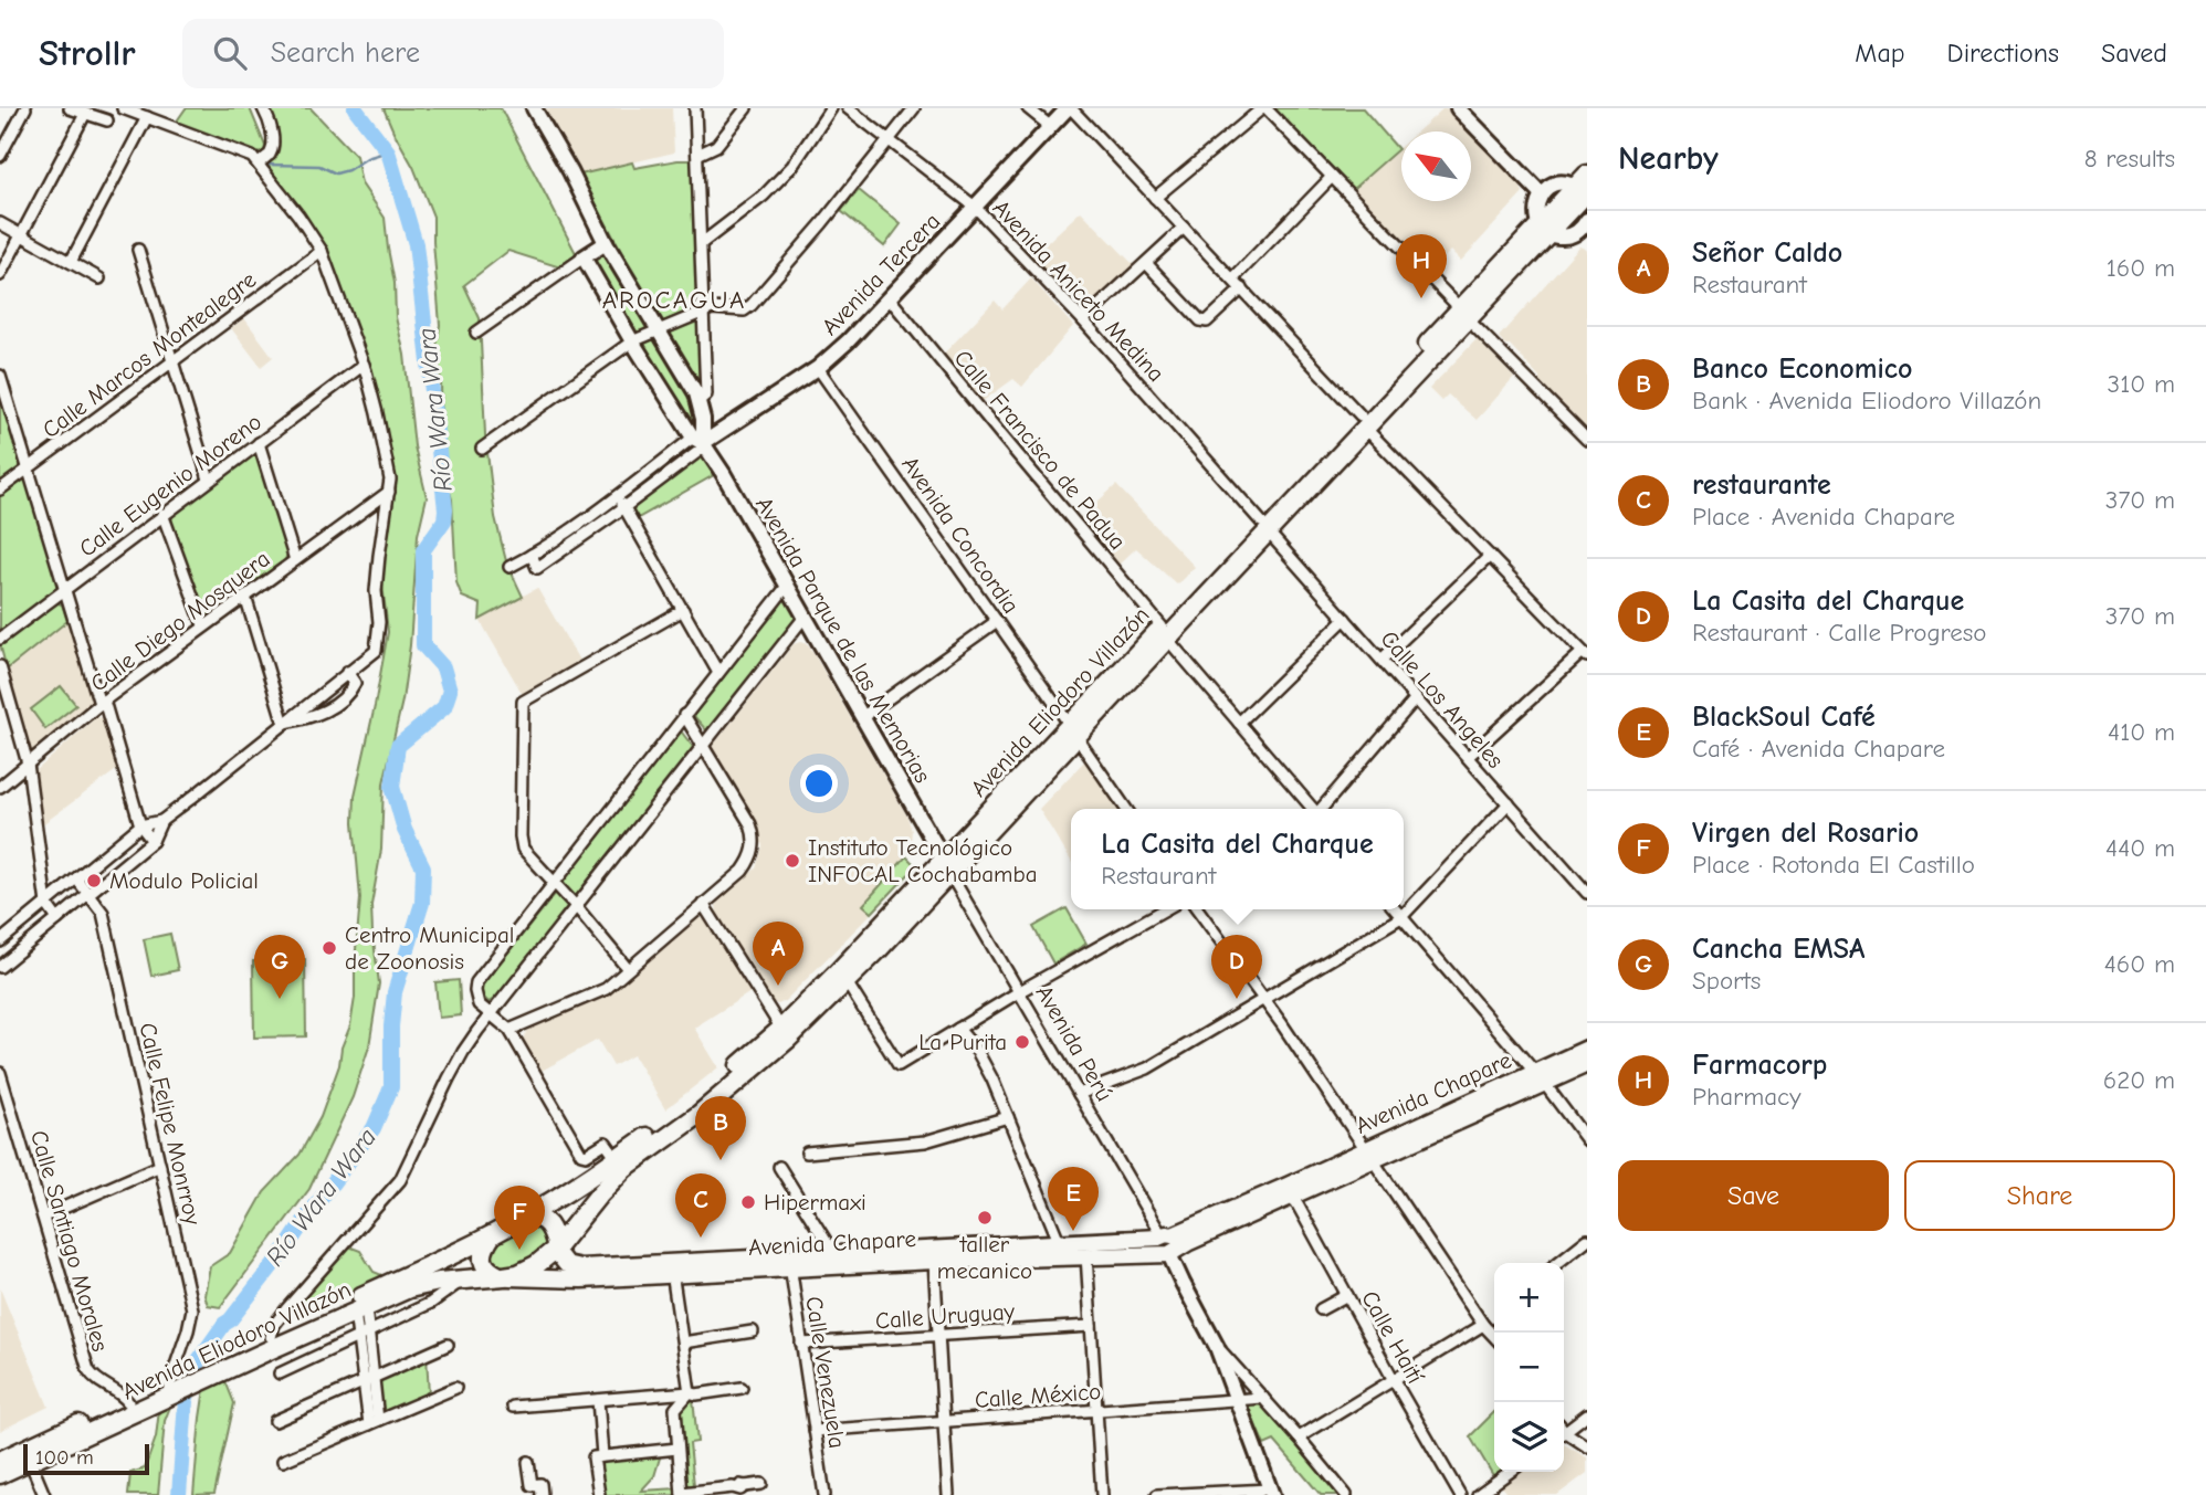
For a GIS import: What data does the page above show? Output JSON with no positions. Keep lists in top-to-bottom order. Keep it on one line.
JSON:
{"streets":{"highway":["Avenida Eliodoro Villazón"],"main road":["Avenida Chapare"],"street":["Avenida Tercera","Avenida Aniceto Medina","Calle Marcos Montealegre","Calle Francisco de Padua","Calle Eugenio Moreno","Avenida Concordia","Calle Diego Mosquera","Avenida Parque de las Memorias","Calle Los Angeles","Avenida Perú","Calle Felipe Monrroy","Calle Santiago Morales","Calle Uruguay","Calle Haití","Calle Venezuela","Calle México"]},"crossings":[["Avenida Tercera","Avenida Aniceto Medina"],["Avenida Tercera","Calle Francisco de Padua"],["Avenida Tercera","Avenida Concordia"],["Avenida Tercera","Avenida Parque de las Memorias"],["Avenida Aniceto Medina","Calle Los Angeles"],["Avenida Aniceto Medina","Avenida Eliodoro Villazón"],["Calle Francisco de Padua","Avenida Eliodoro Villazón"],["Avenida Concordia","Avenida Eliodoro Villazón"],["Avenida Parque de las Memorias","Avenida Eliodoro Villazón"],["Avenida Parque de las Memorias","Avenida Perú"],["Calle Los Angeles","Avenida Eliodoro Villazón"],["Avenida Eliodoro Villazón","Avenida Perú"],["Avenida Eliodoro Villazón","Avenida Chapare"],["Avenida Eliodoro Villazón","Calle Felipe Monrroy"],["Avenida Eliodoro Villazón","Calle Santiago Morales"],["Avenida Perú","Avenida Chapare"],["Avenida Perú","Calle México"],["Avenida Chapare","Calle Haití"],["Avenida Chapare","Calle Venezuela"],["Calle Uruguay","Calle Venezuela"],["Calle Venezuela","Calle México"]],"districts":["AROCAGUA"],"water":["Río Wara Wara"],"places":["Instituto Tecnológico INFOCAL Cochabamba","Modulo Policial","Centro Municipal de Zoonosis","La Purita","Hipermaxi","taller mecanico"],"scale_bar":"100 m","north":"top left","page":{"header":"Strollr","search":"Search here","nav":["Map","Directions","Saved"],"heading":["Nearby","8 results"],"list":[{"mark":"A","name":"Señor Caldo","note":"Restaurant","value":"160 m"},{"mark":"B","name":"Banco Economico","note":"Bank · Avenida Eliodoro Villazón","value":"310 m"},{"mark":"C","name":"restaurante","note":"Place · Avenida Chapare","value":"370 m"},{"mark":"D","name":"La Casita del Charque","note":"Restaurant · Calle Progreso","value":"370 m"},{"mark":"E","name":"BlackSoul Café","note":"Café · Avenida Chapare","value":"410 m"},{"mark":"F","name":"Virgen del Rosario","note":"Place · Rotonda El Castillo","value":"440 m"},{"mark":"G","name":"Cancha EMSA","note":"Sports","value":"460 m"},{"mark":"H","name":"Farmacorp","note":"Pharmacy","value":"620 m"}],"pins":["H","A","D","G","B","E","C","F"],"popup":["La Casita del Charque","Restaurant"],"buttons":["Save","Share"],"map_buttons":["+","−"],"scale":"100 m"}}
